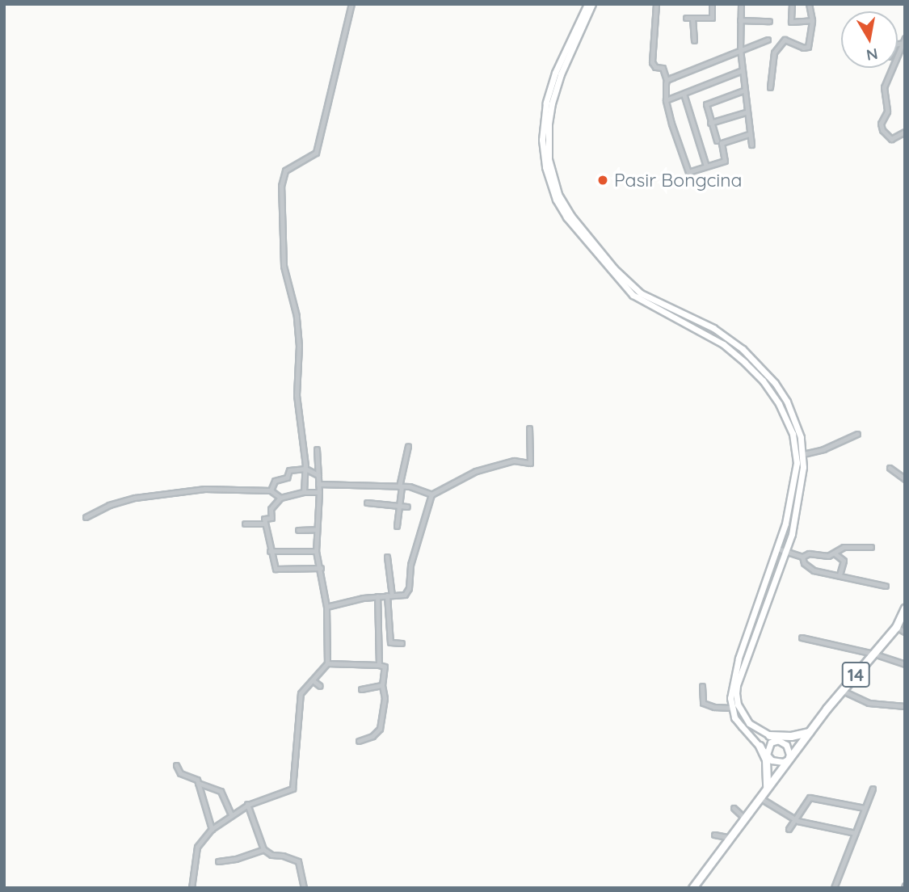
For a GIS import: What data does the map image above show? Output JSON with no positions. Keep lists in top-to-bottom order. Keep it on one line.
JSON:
{"streets":{"highway":["14"]},"places":["Pasir Bongcina"],"north":"bottom"}
